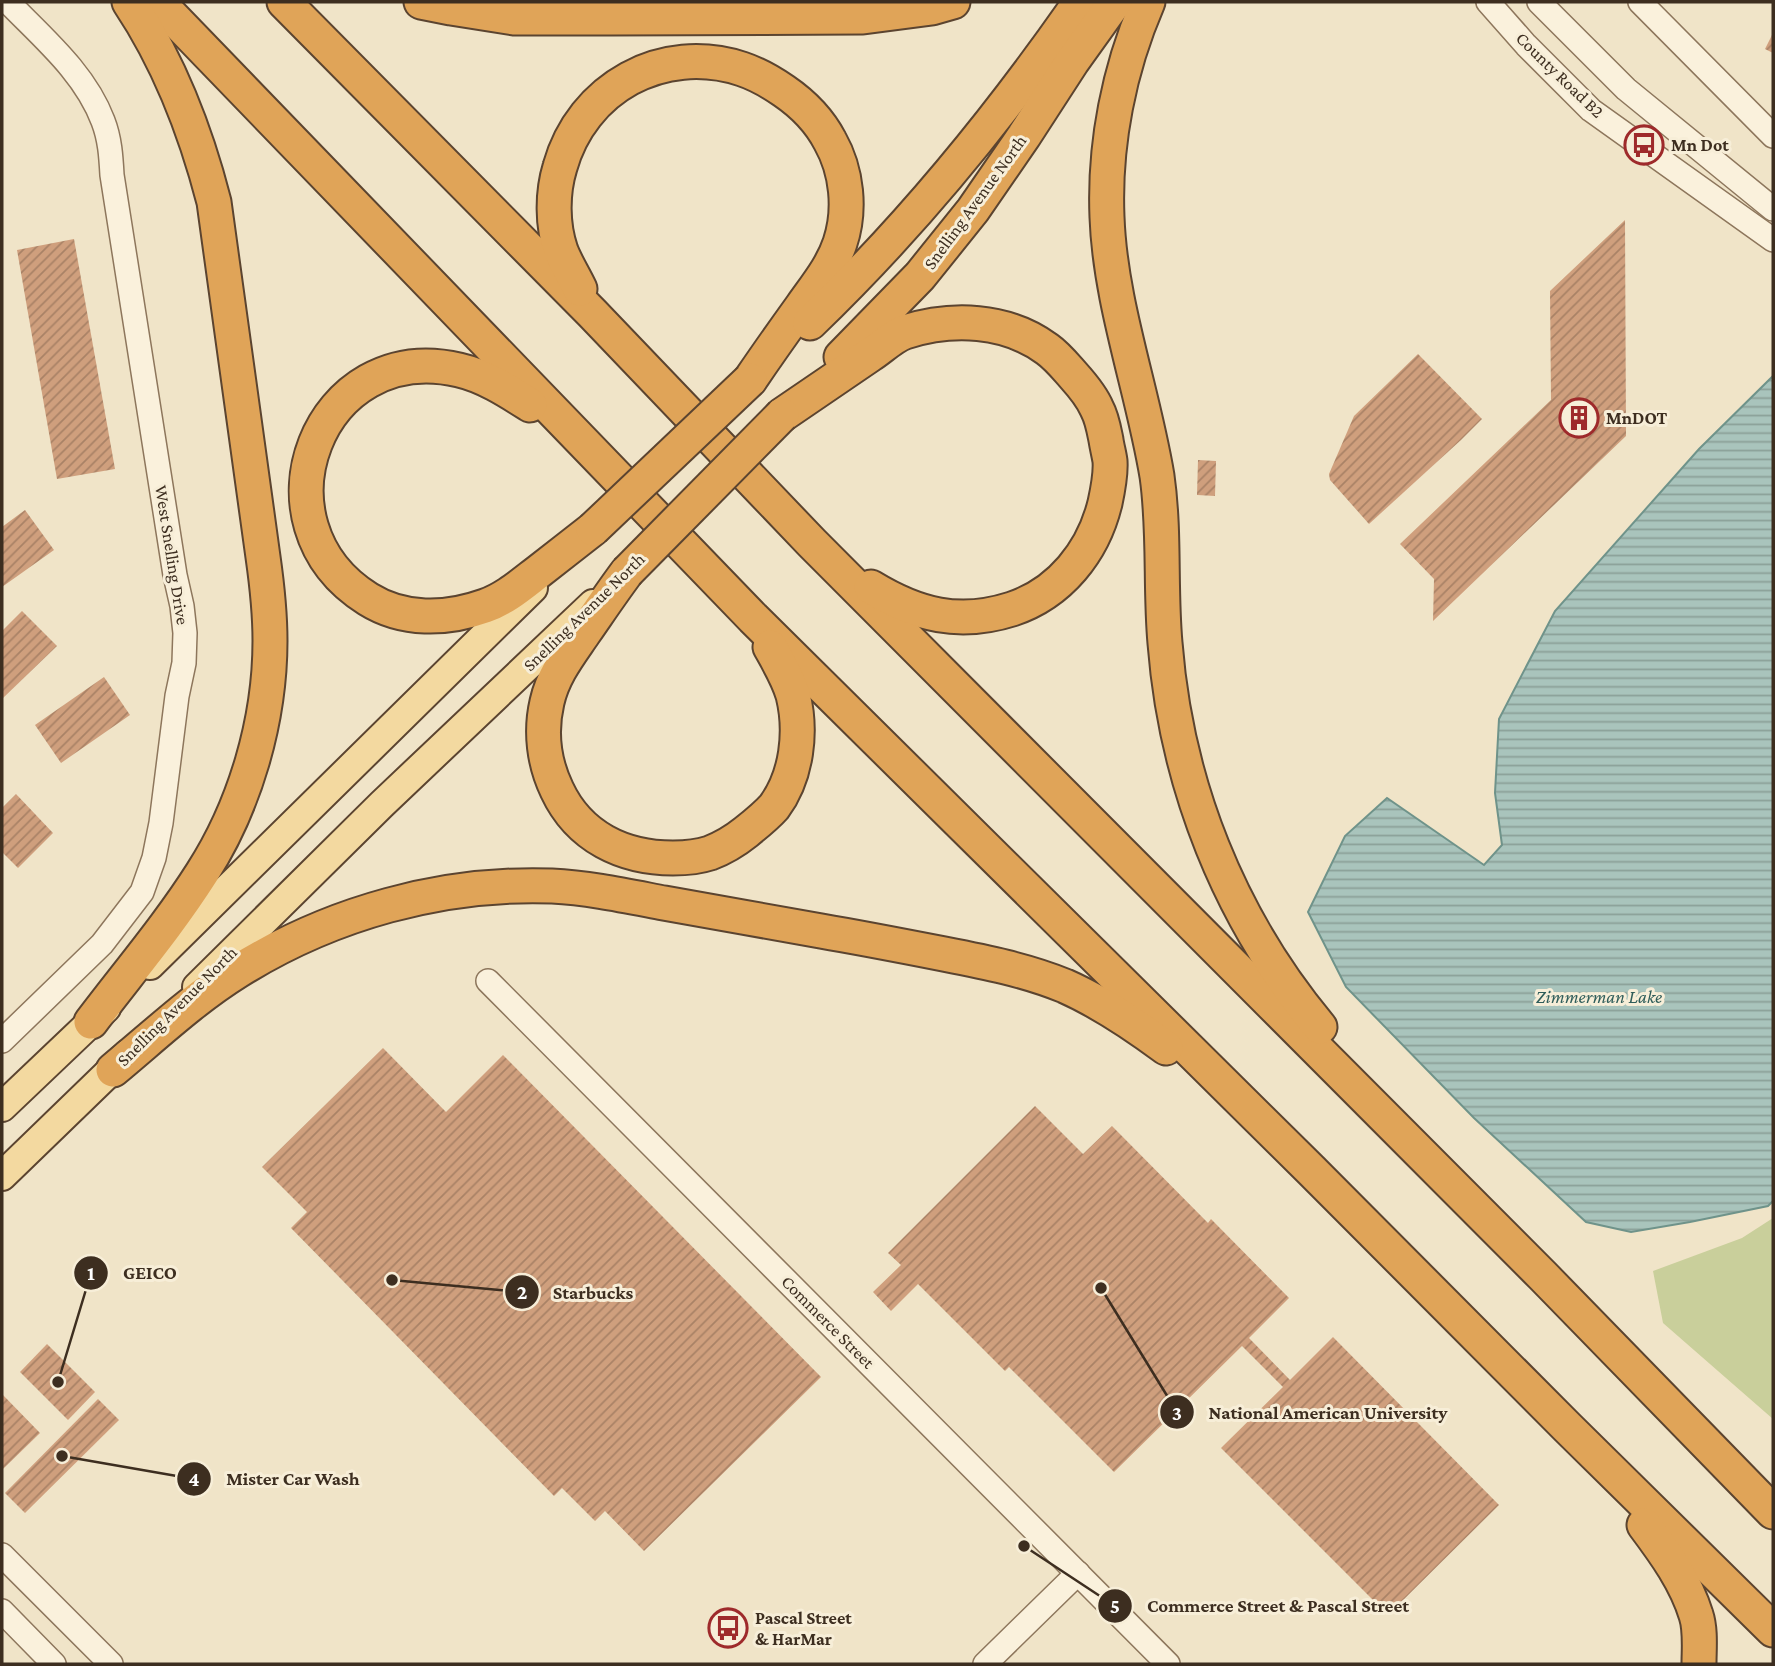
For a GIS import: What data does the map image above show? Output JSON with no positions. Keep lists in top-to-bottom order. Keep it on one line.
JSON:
{"streets":{"highway":["Snelling Avenue North"],"street":["County Road B2","West Snelling Drive","Commerce Street"]},"water":["Zimmerman Lake"],"places":{"bus stop":["Mn Dot","Pascal Street & HarMar"],"building":["MnDOT"],"other":["Starbucks","National American University","GEICO","Mister Car Wash","Commerce Street & Pascal Street"]}}
